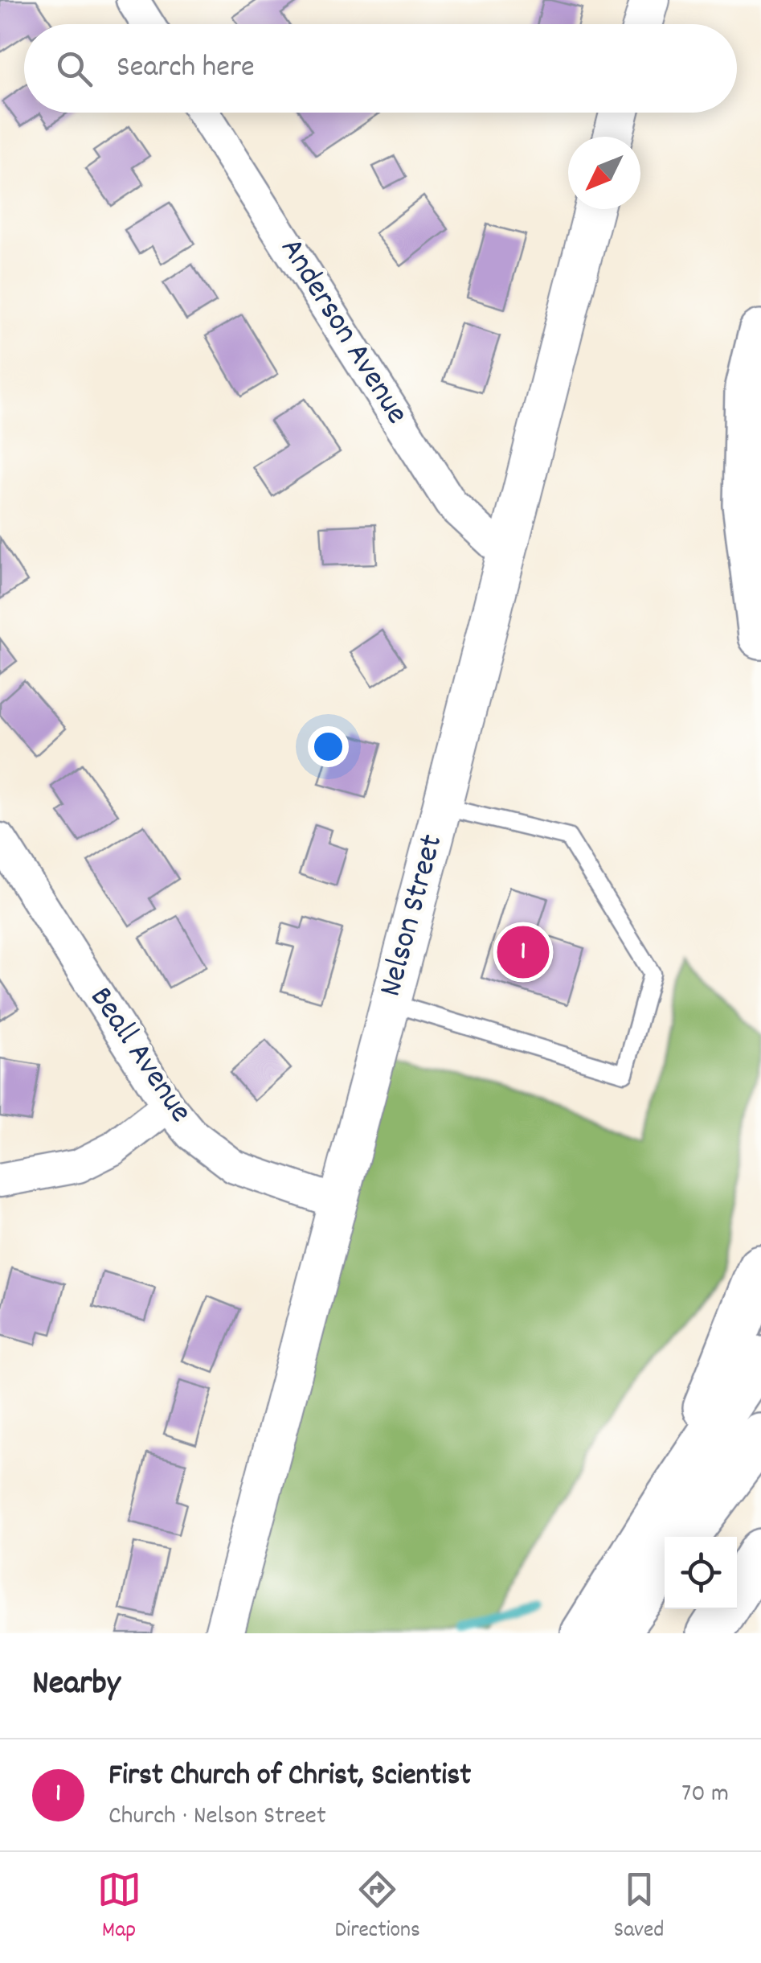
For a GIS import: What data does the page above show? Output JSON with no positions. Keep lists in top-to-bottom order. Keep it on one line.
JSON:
{"streets":{"street":["Anderson Avenue","Nelson Street","Beall Avenue"]},"crossings":[["Anderson Avenue","Nelson Street"],["Nelson Street","Beall Avenue"]],"north":"bottom left","page":{"search":"Search here","pins":"1","heading":"Nearby","list":[{"mark":"1","name":"First Church of Christ, Scientist","note":"Church · Nelson Street","value":"70 m"}],"nav":["Map","Directions","Saved"]}}
